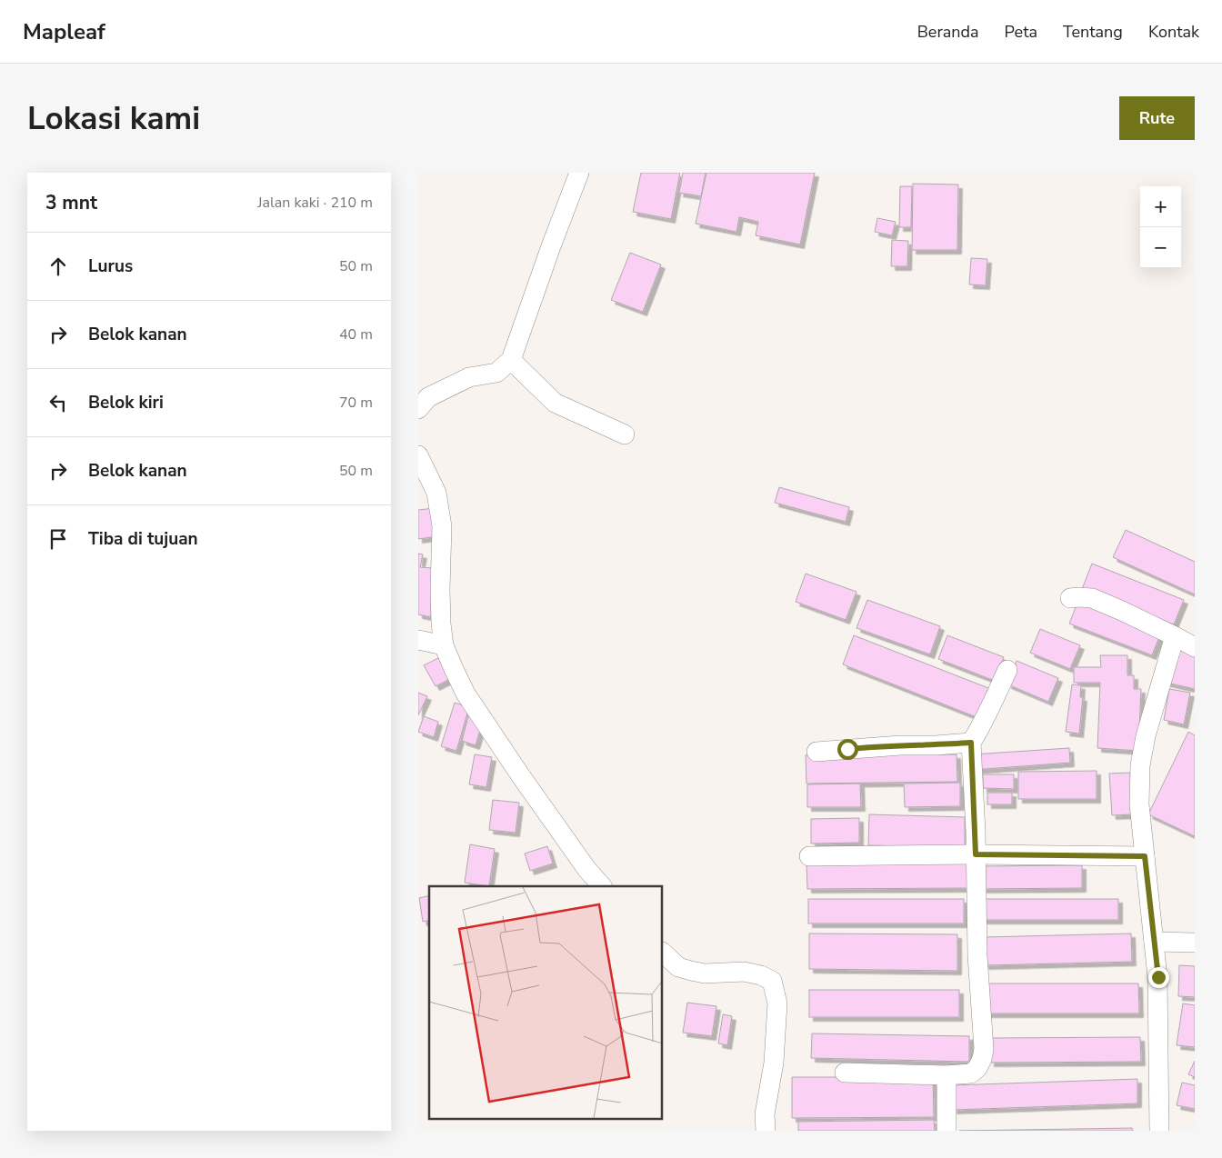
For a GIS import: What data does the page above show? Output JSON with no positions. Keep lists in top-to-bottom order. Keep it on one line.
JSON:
{"page":{"header":"Mapleaf","nav":["Beranda","Peta","Tentang","Kontak"],"buttons":"Rute","title":"Lokasi kami","heading":["3 mnt","Jalan kaki · 210 m"],"map_buttons":["+","−"],"list":[["Lurus","50 m"],["Belok kanan","40 m"],["Belok kiri","70 m"],["Belok kanan","50 m"],"Tiba di tujuan"]}}
